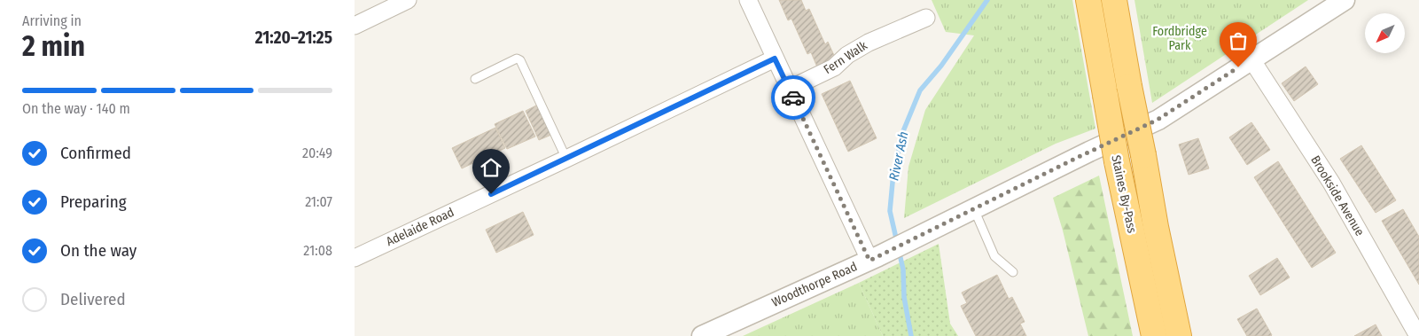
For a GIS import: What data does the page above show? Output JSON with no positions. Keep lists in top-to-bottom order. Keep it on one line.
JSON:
{"streets":{"highway":["Staines By-Pass"],"street":["Fern Walk","Brookside Avenue","Adelaide Road","Woodthorpe Road"]},"crossings":[["Brookside Avenue","Woodthorpe Road"]],"water":["River Ash"],"parks":["Fordbridge Park"],"north":"bottom left","page":{"heading":["2 min","Arriving in","21:20–21:25"],"bar":"On the way · 140 m","list":[["Confirmed","20:49"],["Preparing","21:07"],["On the way","21:08"],"Delivered"]}}
